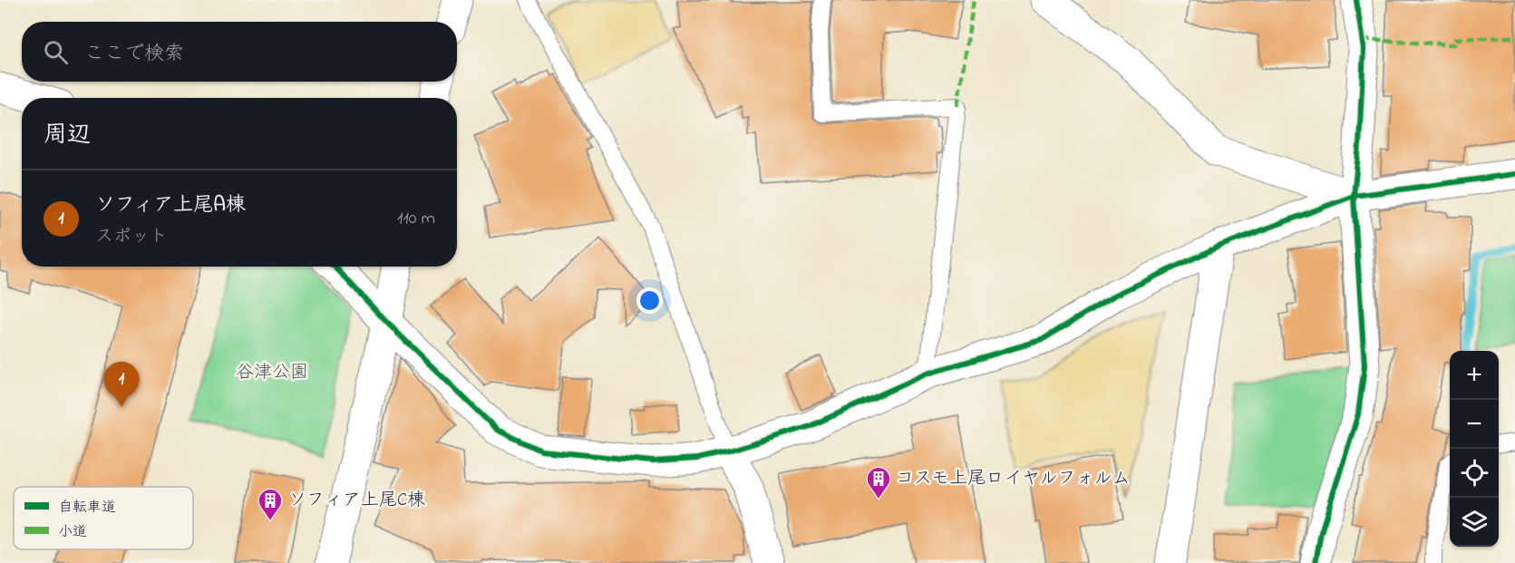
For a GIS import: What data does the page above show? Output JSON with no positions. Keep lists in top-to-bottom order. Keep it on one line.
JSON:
{"parks":["谷津公園"],"places":{"building":["コスモ上尾ロイヤルフォルム","ソフィア上尾C棟"]},"legend":["自転車道","小道"],"page":{"search":"ここで検索","heading":"周辺","list":[{"mark":"1","name":"ソフィア上尾A棟","note":"スポット","value":"110 m"}],"map_buttons":["+","−"],"pins":"1"}}
